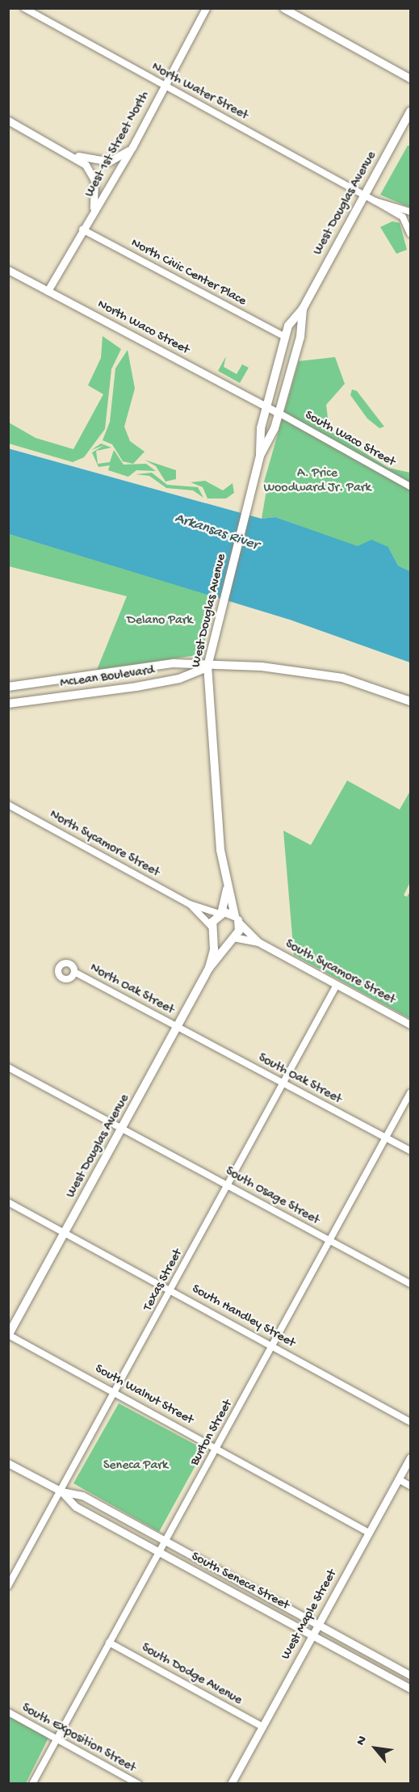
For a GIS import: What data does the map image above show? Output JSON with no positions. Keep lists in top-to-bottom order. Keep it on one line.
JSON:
{"streets":{"main road":["West Douglas Avenue","McLean Boulevard"],"street":["North Water Street","West 1st Street North","North Civic Center Place","North Waco Street","South Waco Street","North Sycamore Street","South Sycamore Street","North Oak Street","South Oak Street","South Osage Street","Texas Street","South Handley Street","South Walnut Street","Burton Street","South Seneca Street","West Maple Street","South Dodge Avenue","South Exposition Street"]},"crossings":[["North Water Street","West 1st Street North"],["North Water Street","West Douglas Avenue"],["West 1st Street North","North Civic Center Place"],["West 1st Street North","North Waco Street"],["West Douglas Avenue","North Civic Center Place"],["West Douglas Avenue","North Waco Street"],["West Douglas Avenue","South Waco Street"],["West Douglas Avenue","McLean Boulevard"],["West Douglas Avenue","North Sycamore Street"],["West Douglas Avenue","South Sycamore Street"],["West Douglas Avenue","North Oak Street"],["West Douglas Avenue","South Oak Street"],["West Douglas Avenue","South Osage Street"],["West Douglas Avenue","South Handley Street"],["West Douglas Avenue","South Walnut Street"],["North Waco Street","South Waco Street"],["South Sycamore Street","Texas Street"],["North Oak Street","South Oak Street"],["South Oak Street","Texas Street"],["South Oak Street","Burton Street"],["South Osage Street","Texas Street"],["South Osage Street","Burton Street"],["Texas Street","South Handley Street"],["Texas Street","South Walnut Street"],["Texas Street","South Seneca Street"],["South Handley Street","Burton Street"],["South Walnut Street","Burton Street"],["South Walnut Street","West Maple Street"],["Burton Street","South Seneca Street"],["Burton Street","South Dodge Avenue"],["Burton Street","South Exposition Street"],["South Seneca Street","West Maple Street"],["West Maple Street","South Dodge Avenue"]],"water":["Arkansas River"],"parks":["A. Price Woodward Jr. Park","Delano Park","Seneca Park"],"north":"top left"}
